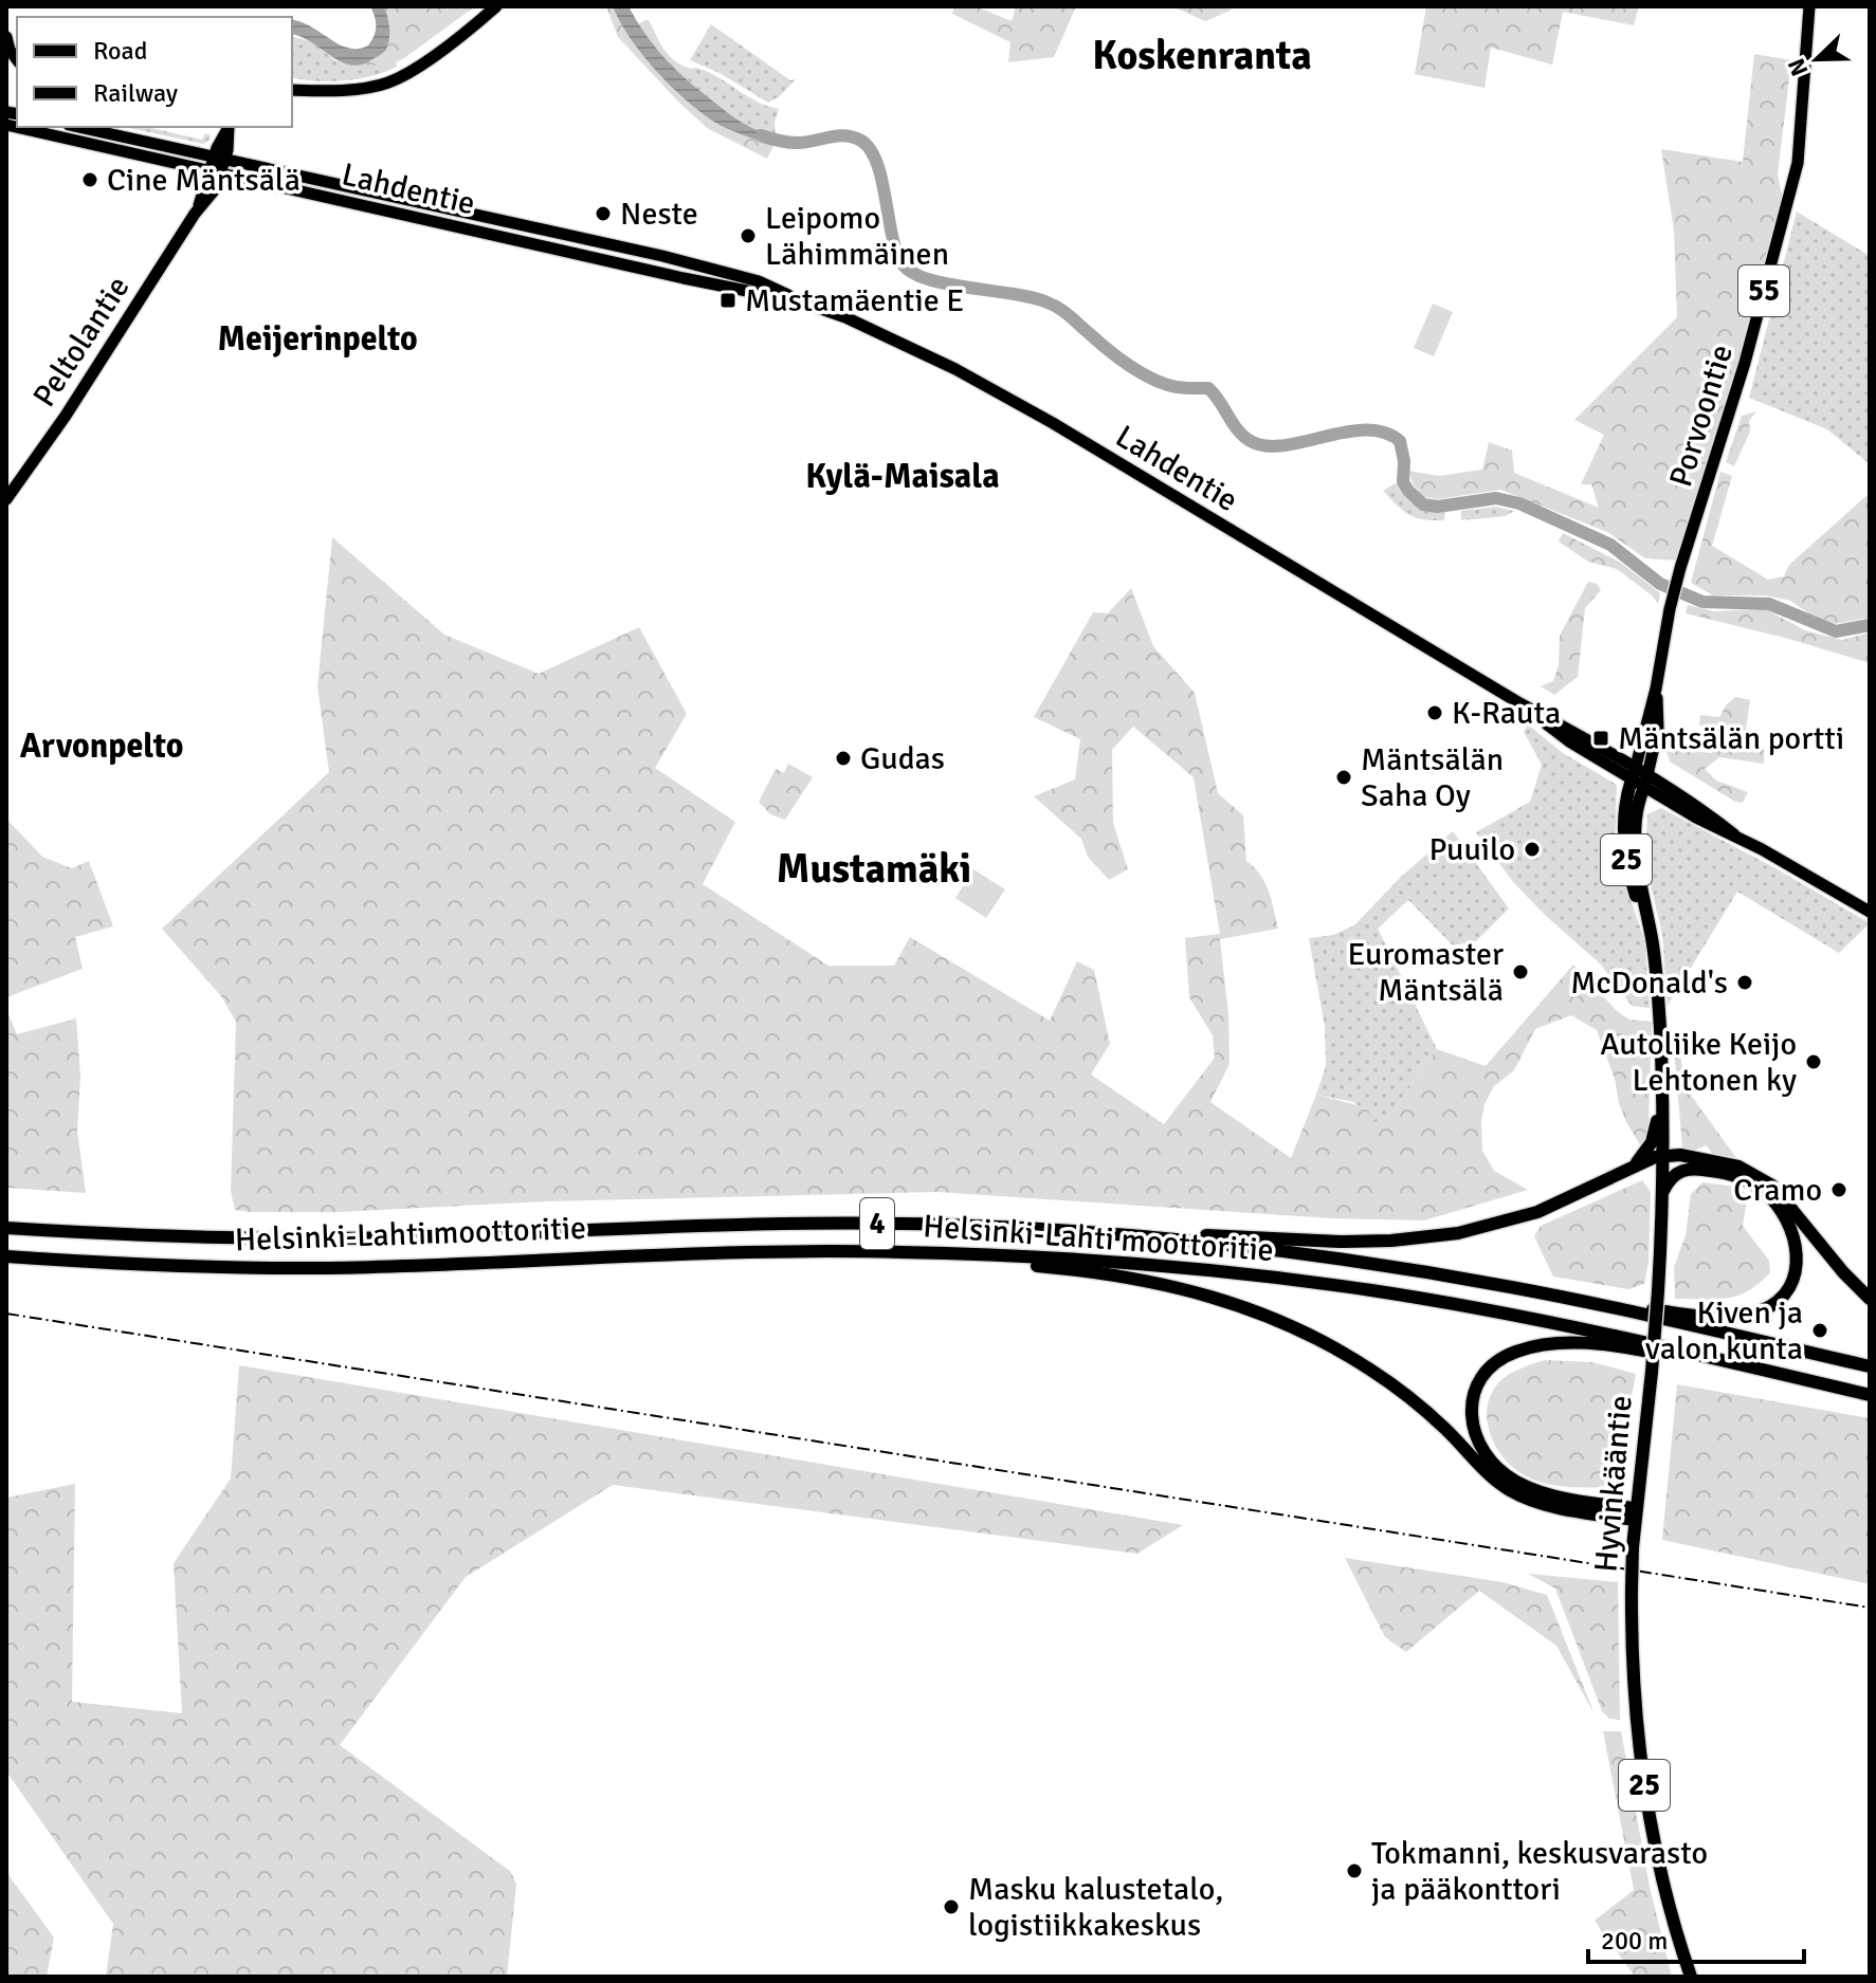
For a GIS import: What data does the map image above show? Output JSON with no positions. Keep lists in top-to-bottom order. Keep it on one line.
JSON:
{"streets":{"highway":["25","4","Helsinki-Lahti moottoritie","Hyvinkääntie"],"main road":["Lahdentie","55","Peltolantie","Porvoontie"]},"crossings":[["Lahdentie","Peltolantie"],["Lahdentie","Porvoontie"],["Lahdentie","Hyvinkääntie"],["Porvoontie","Hyvinkääntie"]],"districts":["Koskenranta","Meijerinpelto","Kylä-Maisala","Arvonpelto","Mustamäki"],"places":{"other":["Cine Mäntsälä","Neste","Leipomo Lähimmäinen","K-Rauta","Gudas","Mäntsälän Saha Oy","Puuilo","Euromaster Mäntsälä","McDonald's","Autoliike Keijo Lehtonen ky","Cramo","Kiven ja valon kunta","Tokmanni, keskusvarasto ja pääkonttori","Masku kalustetalo, logistiikkakeskus"],"transit":["Mustamäentie E","Mäntsälän portti"]},"legend":["Road","Railway"],"scale_bar":"200 m","north":"bottom left"}
